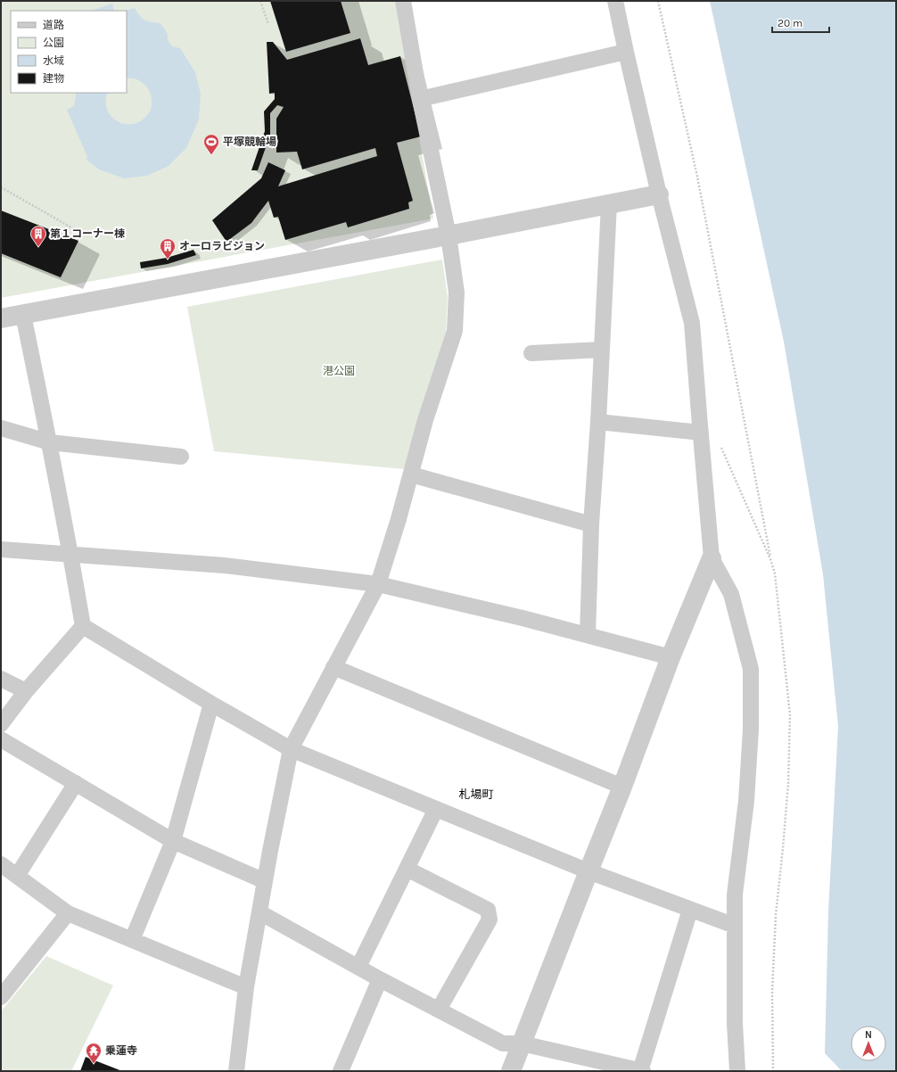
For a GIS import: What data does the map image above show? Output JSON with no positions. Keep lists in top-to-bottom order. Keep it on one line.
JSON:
{"districts":["札場町"],"parks":["港公園"],"places":{"sports":["平塚競輪場"],"building":["第１コーナー棟","オーロラビジョン"],"temple":["乗蓮寺"]},"legend":["道路","公園","水域","建物"],"scale_bar":"20 m","north":"top"}
